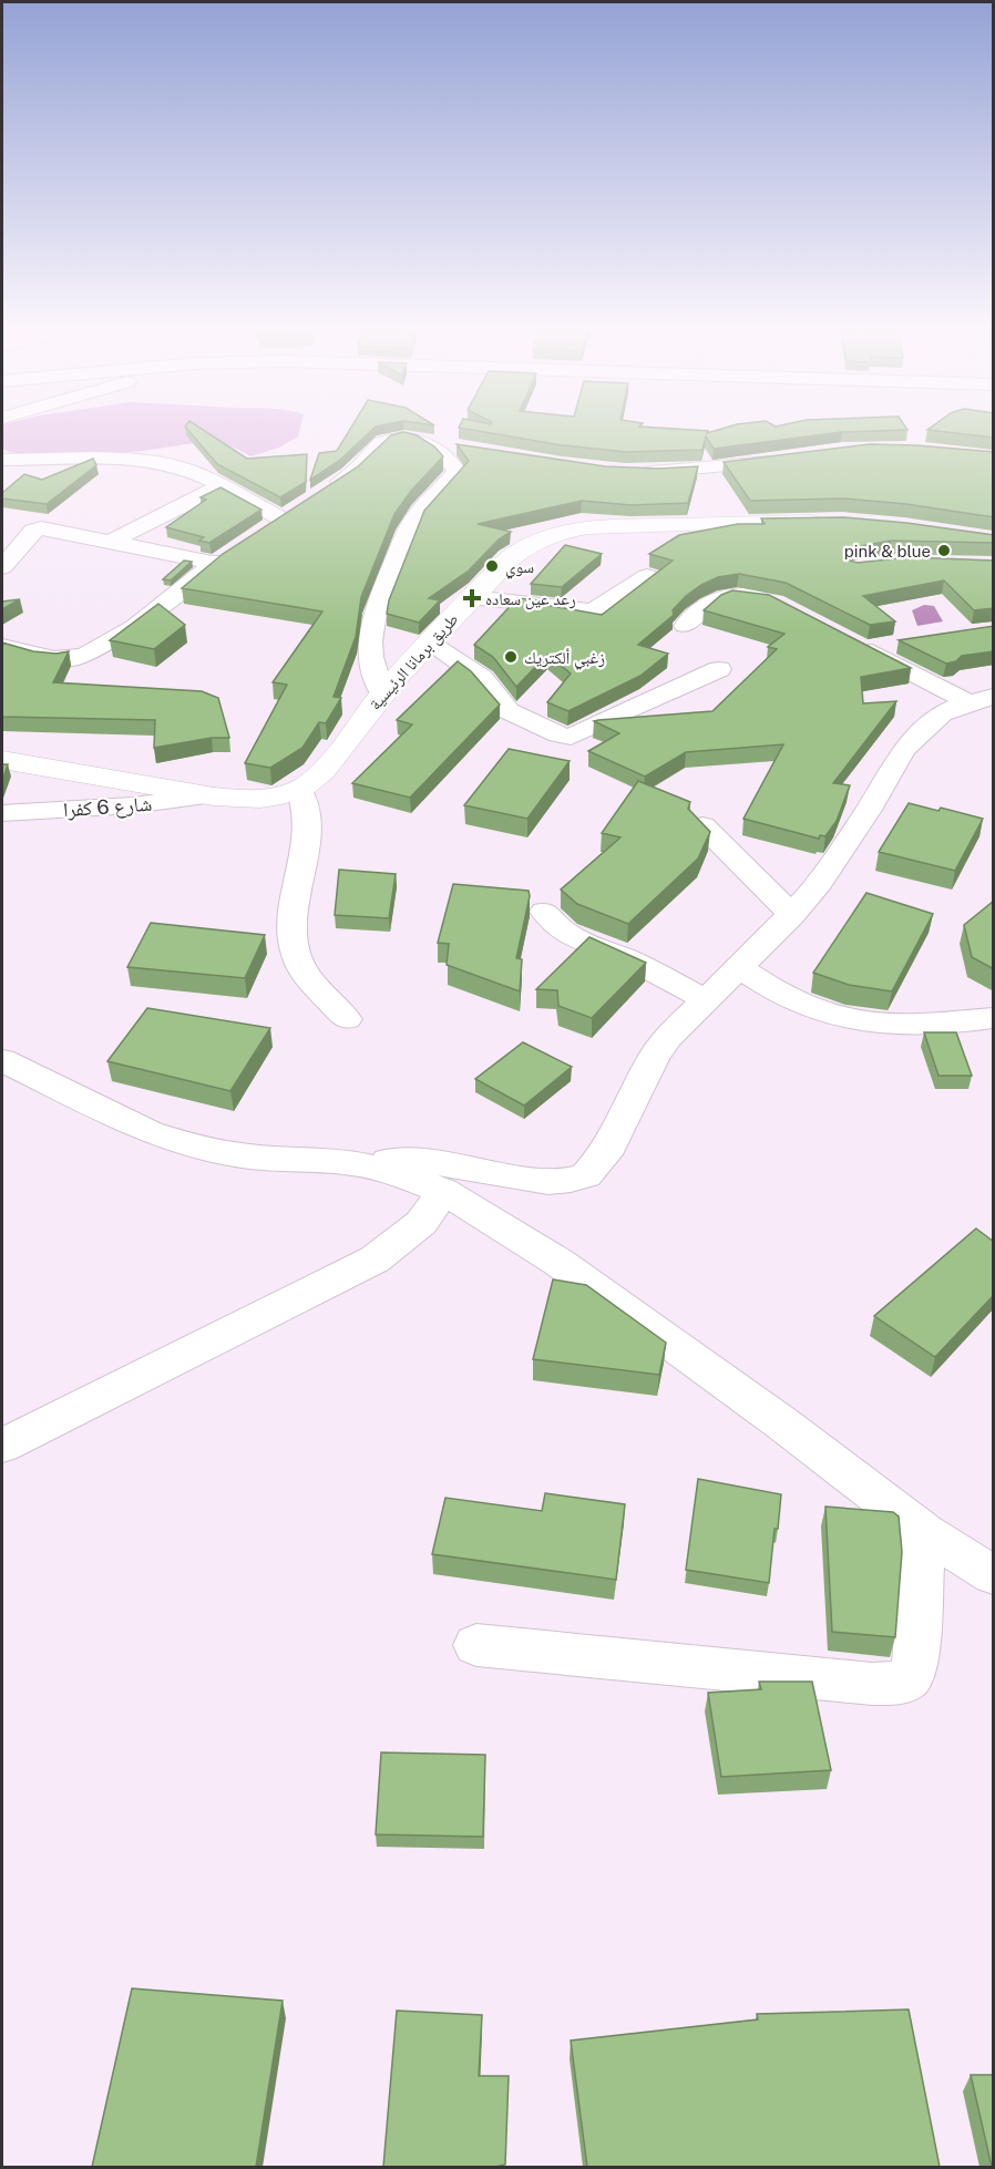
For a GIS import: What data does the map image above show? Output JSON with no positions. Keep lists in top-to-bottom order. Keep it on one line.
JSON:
{"streets":{"main road":["طريق برمانا الرئيسية"],"street":["شارع 6 كفرا"]},"crossings":[["طريق برمانا الرئيسية","شارع 6 كفرا"]],"places":{"other":["pink & blue","سوي","زغبي ألكتريك"],"health":["رعد عين سعاده"]}}
